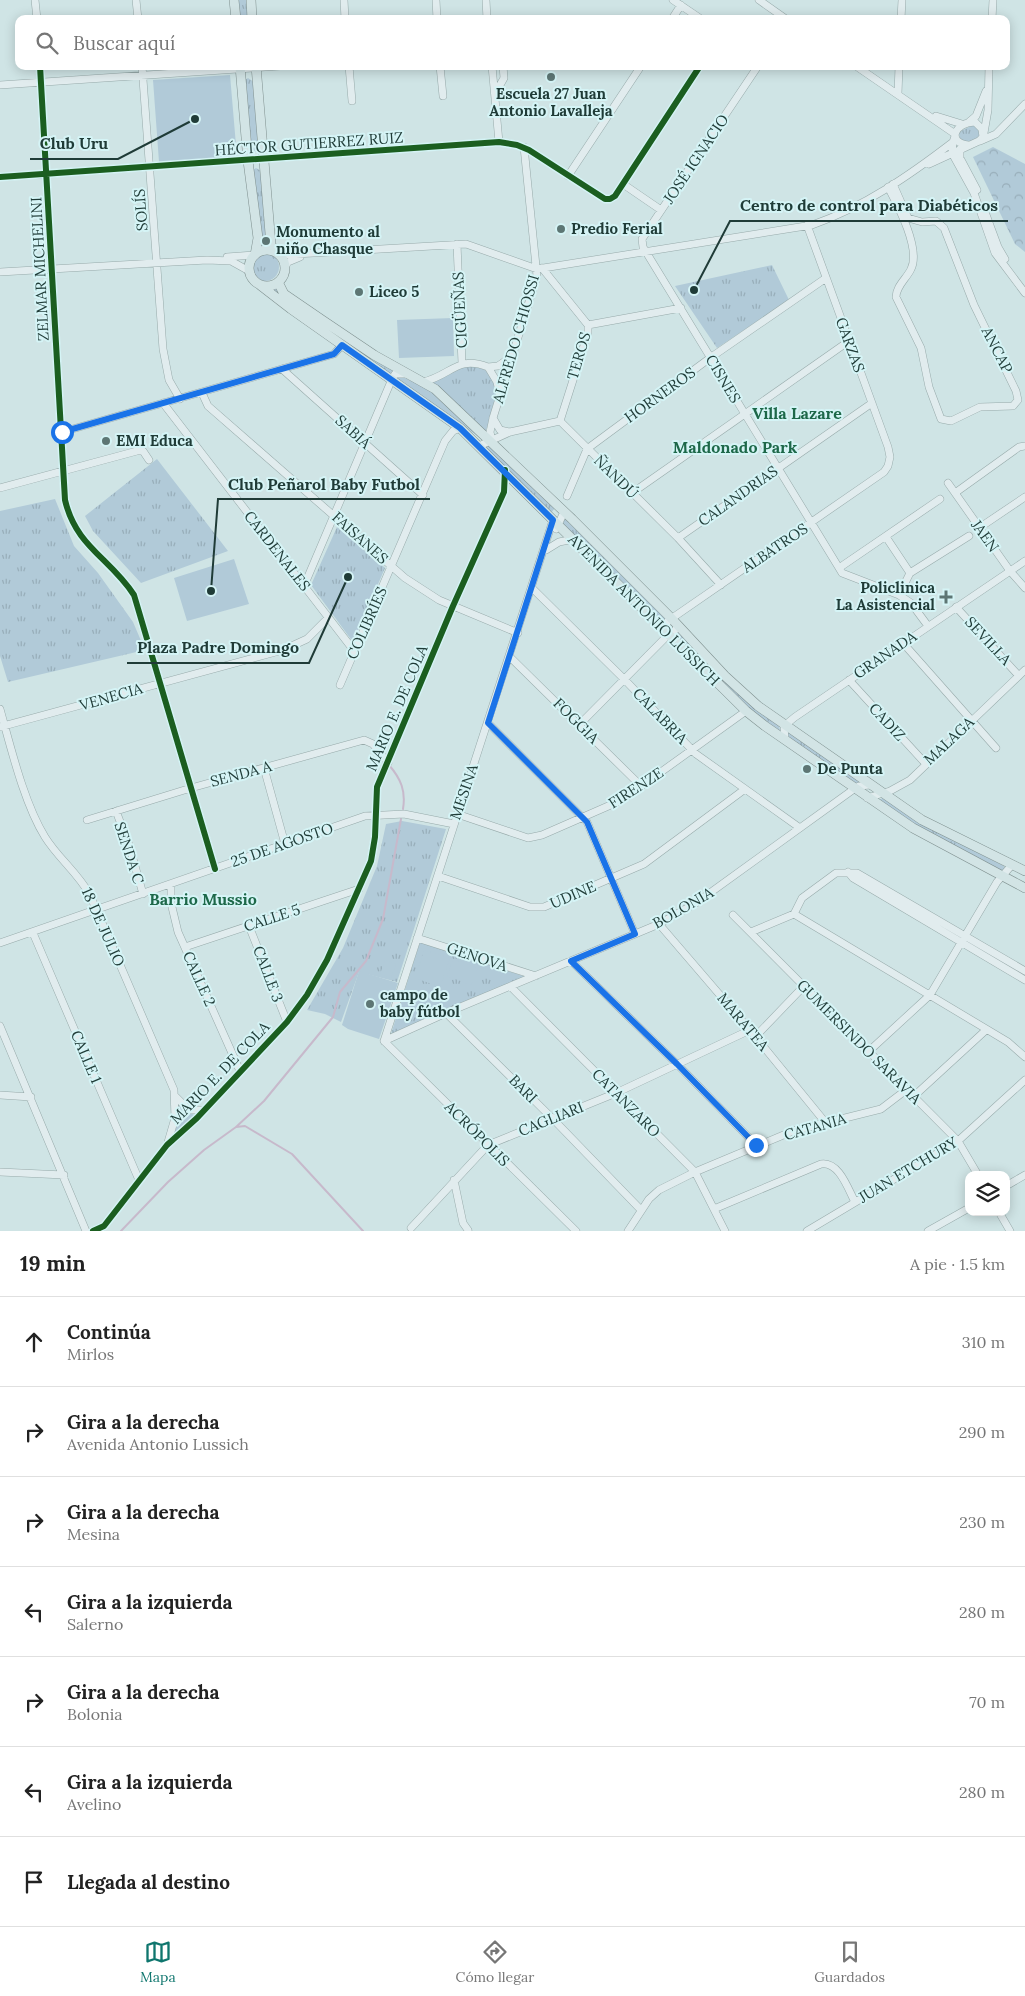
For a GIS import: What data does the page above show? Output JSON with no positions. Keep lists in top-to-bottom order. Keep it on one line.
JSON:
{"streets":{"main road":["AVENIDA ANTONIO LUSSICH"],"street":["HÉCTOR GUTIERREZ RUIZ","JOSÉ IGNACIO","SOLÍS","ZELMAR MICHELINI","CIGÜEÑAS","ALFREDO CHIOSSI","GARZAS","ANCAP","TEROS","CISNES","HORNEROS","SABIÁ","ÑANDÚ","CALANDRIAS","JAEN","FAISANES","ALBATROS","CARDENALES","COLIBRÍES","SEVILLA","GRANADA","VENECIA","MARIO E. DE COLA","CALABRIA","FOGGIA","CADIZ","MALAGA","SENDA A","FIRENZE","MESINA","25 DE AGOSTO","SENDA C","UDINE","BOLONIA","CALLE 5","18 DE JULIO","GENOVA","CALLE 3","CALLE 2","MARATEA","GUMERSINDO SARAVIA","CALLE 1","BARI","CATANZARO","CAGLIARI","CATANIA","ACRÓPOLIS","JUAN ETCHURY"]},"crossings":[["HÉCTOR GUTIERREZ RUIZ","SOLÍS"],["HÉCTOR GUTIERREZ RUIZ","ZELMAR MICHELINI"],["HÉCTOR GUTIERREZ RUIZ","ALFREDO CHIOSSI"],["JOSÉ IGNACIO","CISNES"],["ZELMAR MICHELINI","VENECIA"],["ZELMAR MICHELINI","SENDA A"],["ZELMAR MICHELINI","25 DE AGOSTO"],["CIGÜEÑAS","AVENIDA ANTONIO LUSSICH"],["ALFREDO CHIOSSI","AVENIDA ANTONIO LUSSICH"],["GARZAS","HORNEROS"],["GARZAS","CALANDRIAS"],["GARZAS","ALBATROS"],["TEROS","CISNES"],["TEROS","ÑANDÚ"],["CISNES","HORNEROS"],["CISNES","CALANDRIAS"],["CISNES","ALBATROS"],["HORNEROS","ÑANDÚ"],["SABIÁ","COLIBRÍES"],["ÑANDÚ","CALANDRIAS"],["ÑANDÚ","ALBATROS"],["JAEN","GRANADA"],["FAISANES","COLIBRÍES"],["FAISANES","MARIO E. DE COLA"],["FAISANES","MESINA"],["ALBATROS","AVENIDA ANTONIO LUSSICH"],["CARDENALES","COLIBRÍES"],["CARDENALES","VENECIA"],["AVENIDA ANTONIO LUSSICH","COLIBRÍES"],["AVENIDA ANTONIO LUSSICH","GRANADA"],["AVENIDA ANTONIO LUSSICH","MARIO E. DE COLA"],["AVENIDA ANTONIO LUSSICH","MALAGA"],["AVENIDA ANTONIO LUSSICH","FIRENZE"],["AVENIDA ANTONIO LUSSICH","MESINA"],["AVENIDA ANTONIO LUSSICH","BOLONIA"],["SEVILLA","GRANADA"],["SEVILLA","MALAGA"],["GRANADA","CADIZ"],["VENECIA","18 DE JULIO"],["MARIO E. DE COLA","SENDA A"],["MARIO E. DE COLA","25 DE AGOSTO"],["MARIO E. DE COLA","CALLE 5"],["MARIO E. DE COLA","18 DE JULIO"],["MARIO E. DE COLA","CALLE 3"],["MARIO E. DE COLA","CALLE 2"],["MARIO E. DE COLA","CALLE 1"],["CALABRIA","FIRENZE"],["CALABRIA","MESINA"],["CALABRIA","UDINE"],["CALABRIA","BOLONIA"],["FOGGIA","FIRENZE"],["FOGGIA","MESINA"],["CADIZ","MALAGA"],["SENDA A","SENDA C"],["FIRENZE","MESINA"],["MESINA","25 DE AGOSTO"],["MESINA","UDINE"],["MESINA","BOLONIA"],["MESINA","GENOVA"],["MESINA","ACRÓPOLIS"],["25 DE AGOSTO","SENDA C"],["25 DE AGOSTO","18 DE JULIO"],["25 DE AGOSTO","CALLE 2"],["25 DE AGOSTO","CALLE 1"],["BOLONIA","GENOVA"],["BOLONIA","MARATEA"],["BOLONIA","BARI"],["BOLONIA","CATANZARO"],["BOLONIA","ACRÓPOLIS"],["CALLE 5","CALLE 3"],["CALLE 5","CALLE 2"],["MARATEA","CAGLIARI"],["MARATEA","CATANIA"],["GUMERSINDO SARAVIA","CATANIA"],["GUMERSINDO SARAVIA","JUAN ETCHURY"],["BARI","CAGLIARI"],["BARI","CATANIA"],["CATANZARO","CAGLIARI"],["CATANZARO","CATANIA"],["CAGLIARI","ACRÓPOLIS"]],"districts":["Villa Lazare","Maldonado Park","Barrio Mussio"],"places":{"other":["Escuela 27 Juan Antonio Lavalleja","Club Uru","Predio Ferial","Monumento al niño Chasque","Centro de control para Diabéticos","Liceo 5","EMI Educa","Plaza Padre Domingo","Club Peñarol Baby Futbol","De Punta","campo de baby fútbol"],"health":["Policlinica La Asistencial"]},"page":{"search":"Buscar aquí","heading":["19 min","A pie · 1.5 km"],"list":[["Continúa","Mirlos","310 m"],["Gira a la derecha","Avenida Antonio Lussich","290 m"],["Gira a la derecha","Mesina","230 m"],["Gira a la izquierda","Salerno","280 m"],["Gira a la derecha","Bolonia","70 m"],["Gira a la izquierda","Avelino","280 m"],"Llegada al destino"],"nav":["Mapa","Cómo llegar","Guardados"]}}
